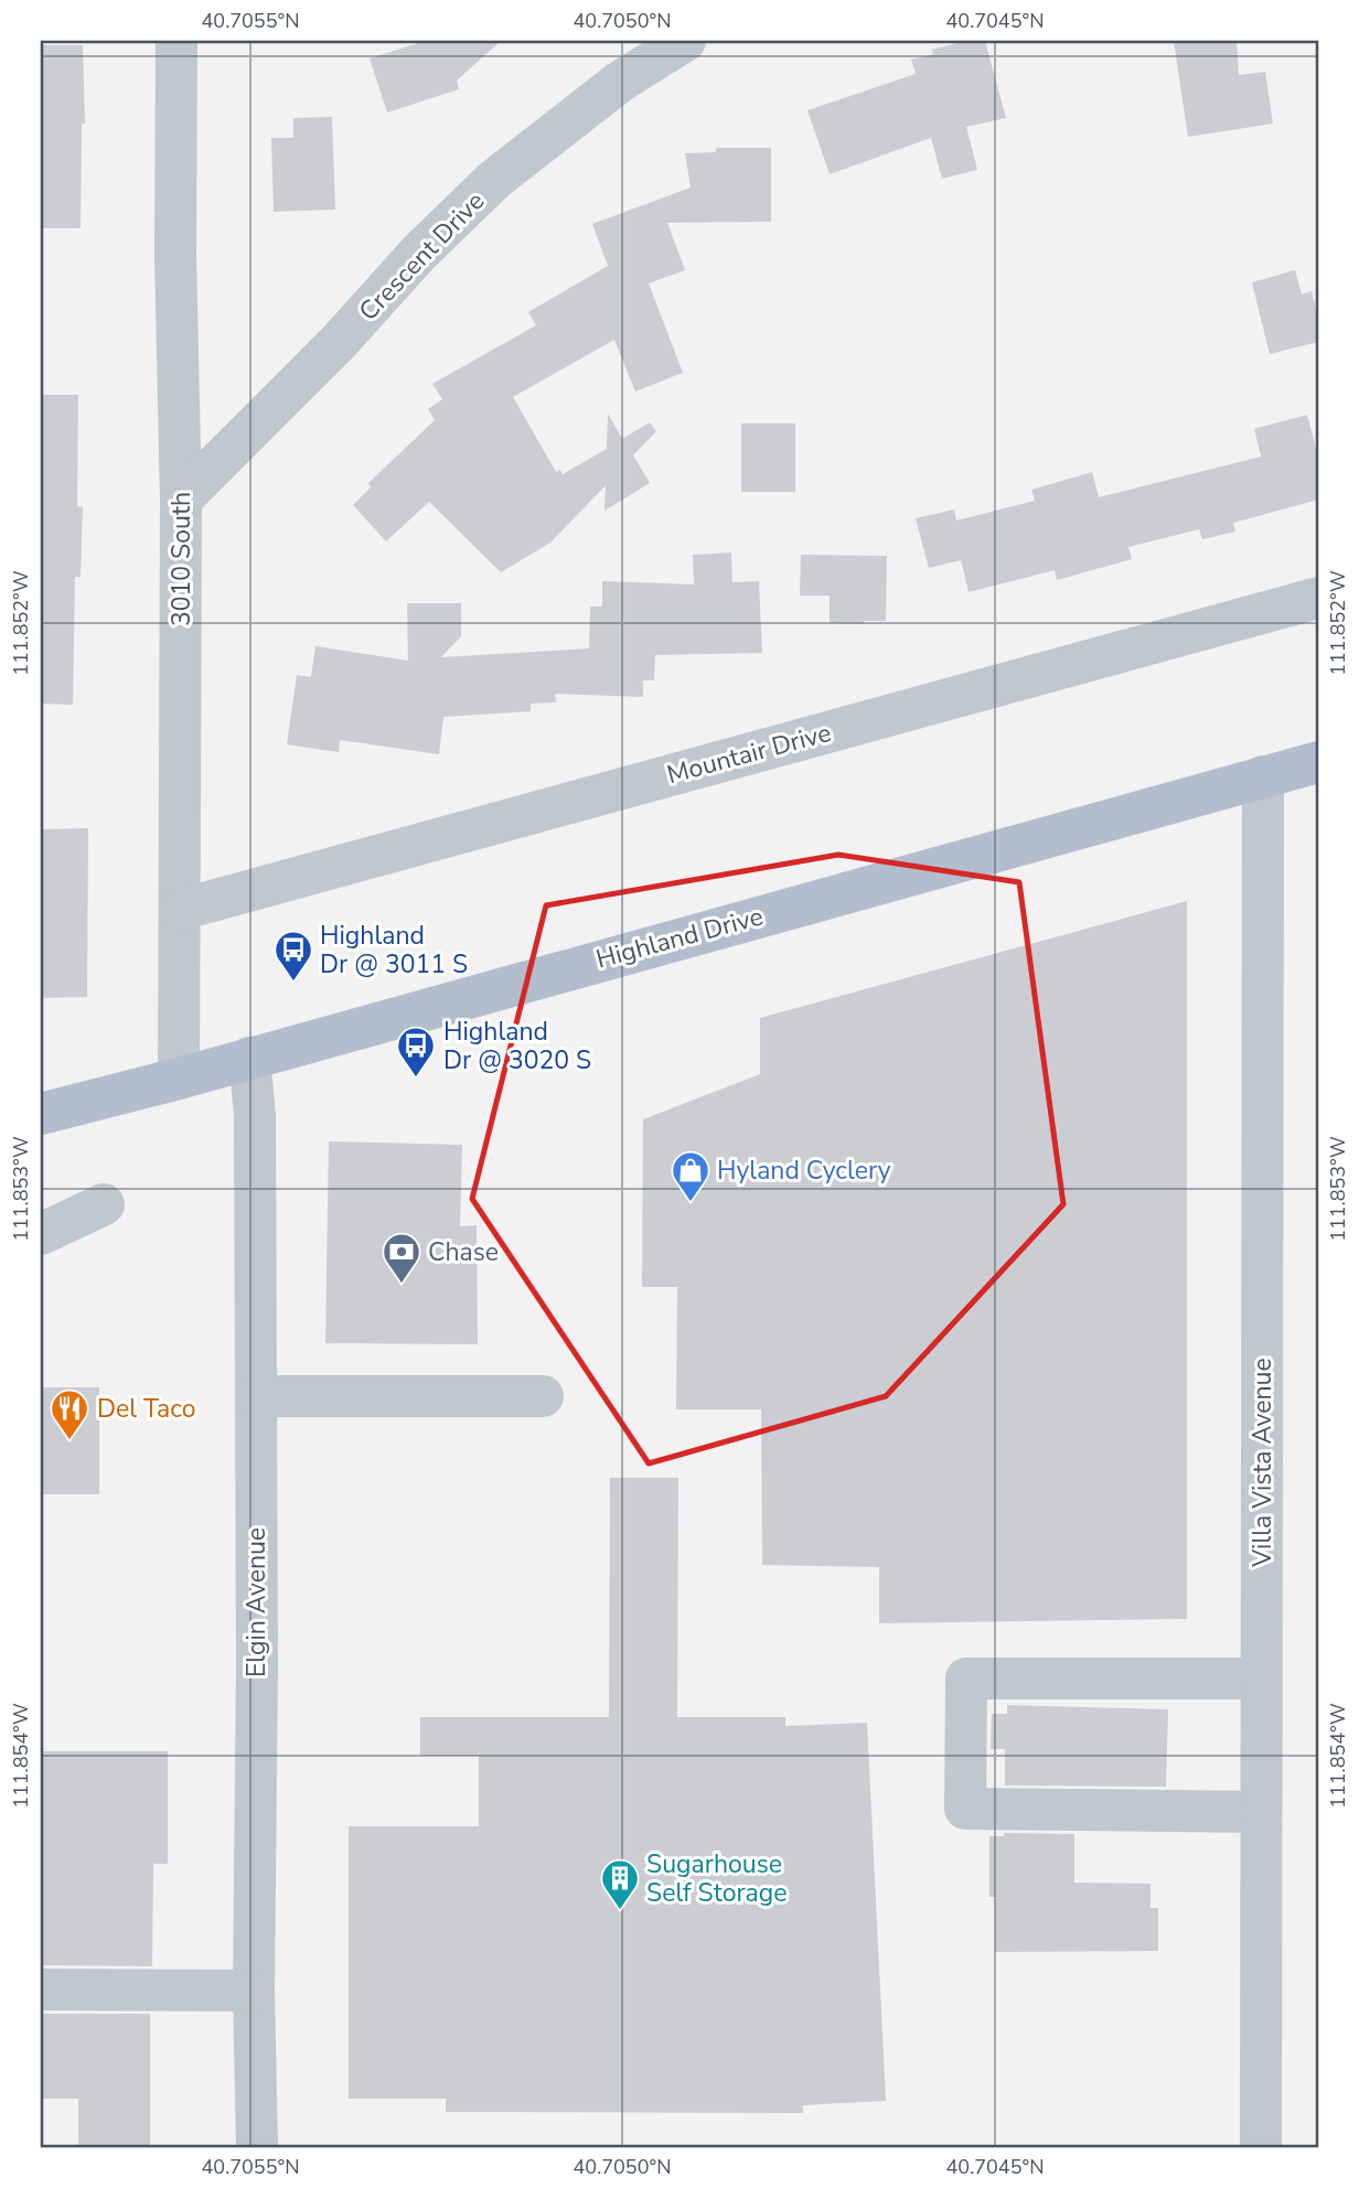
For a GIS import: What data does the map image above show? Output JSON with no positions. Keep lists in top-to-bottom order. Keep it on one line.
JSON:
{"streets":{"main road":["Highland Drive"],"street":["Crescent Drive","3010 South","Mountair Drive","Villa Vista Avenue","Elgin Avenue"]},"crossings":[["Crescent Drive","3010 South"],["3010 South","Mountair Drive"],["3010 South","Highland Drive"],["Highland Drive","Villa Vista Avenue"],["Highland Drive","Elgin Avenue"]],"places":{"bus stop":["Highland Dr @ 3011 S","Highland Dr @ 3020 S"],"shop":["Hyland Cyclery"],"bank":["Chase"],"restaurant":["Del Taco"],"building":["Sugarhouse Self Storage"]},"coordinates":["40.7055°N","40.7050°N","40.7045°N","111.852°W","111.853°W","111.854°W"]}
